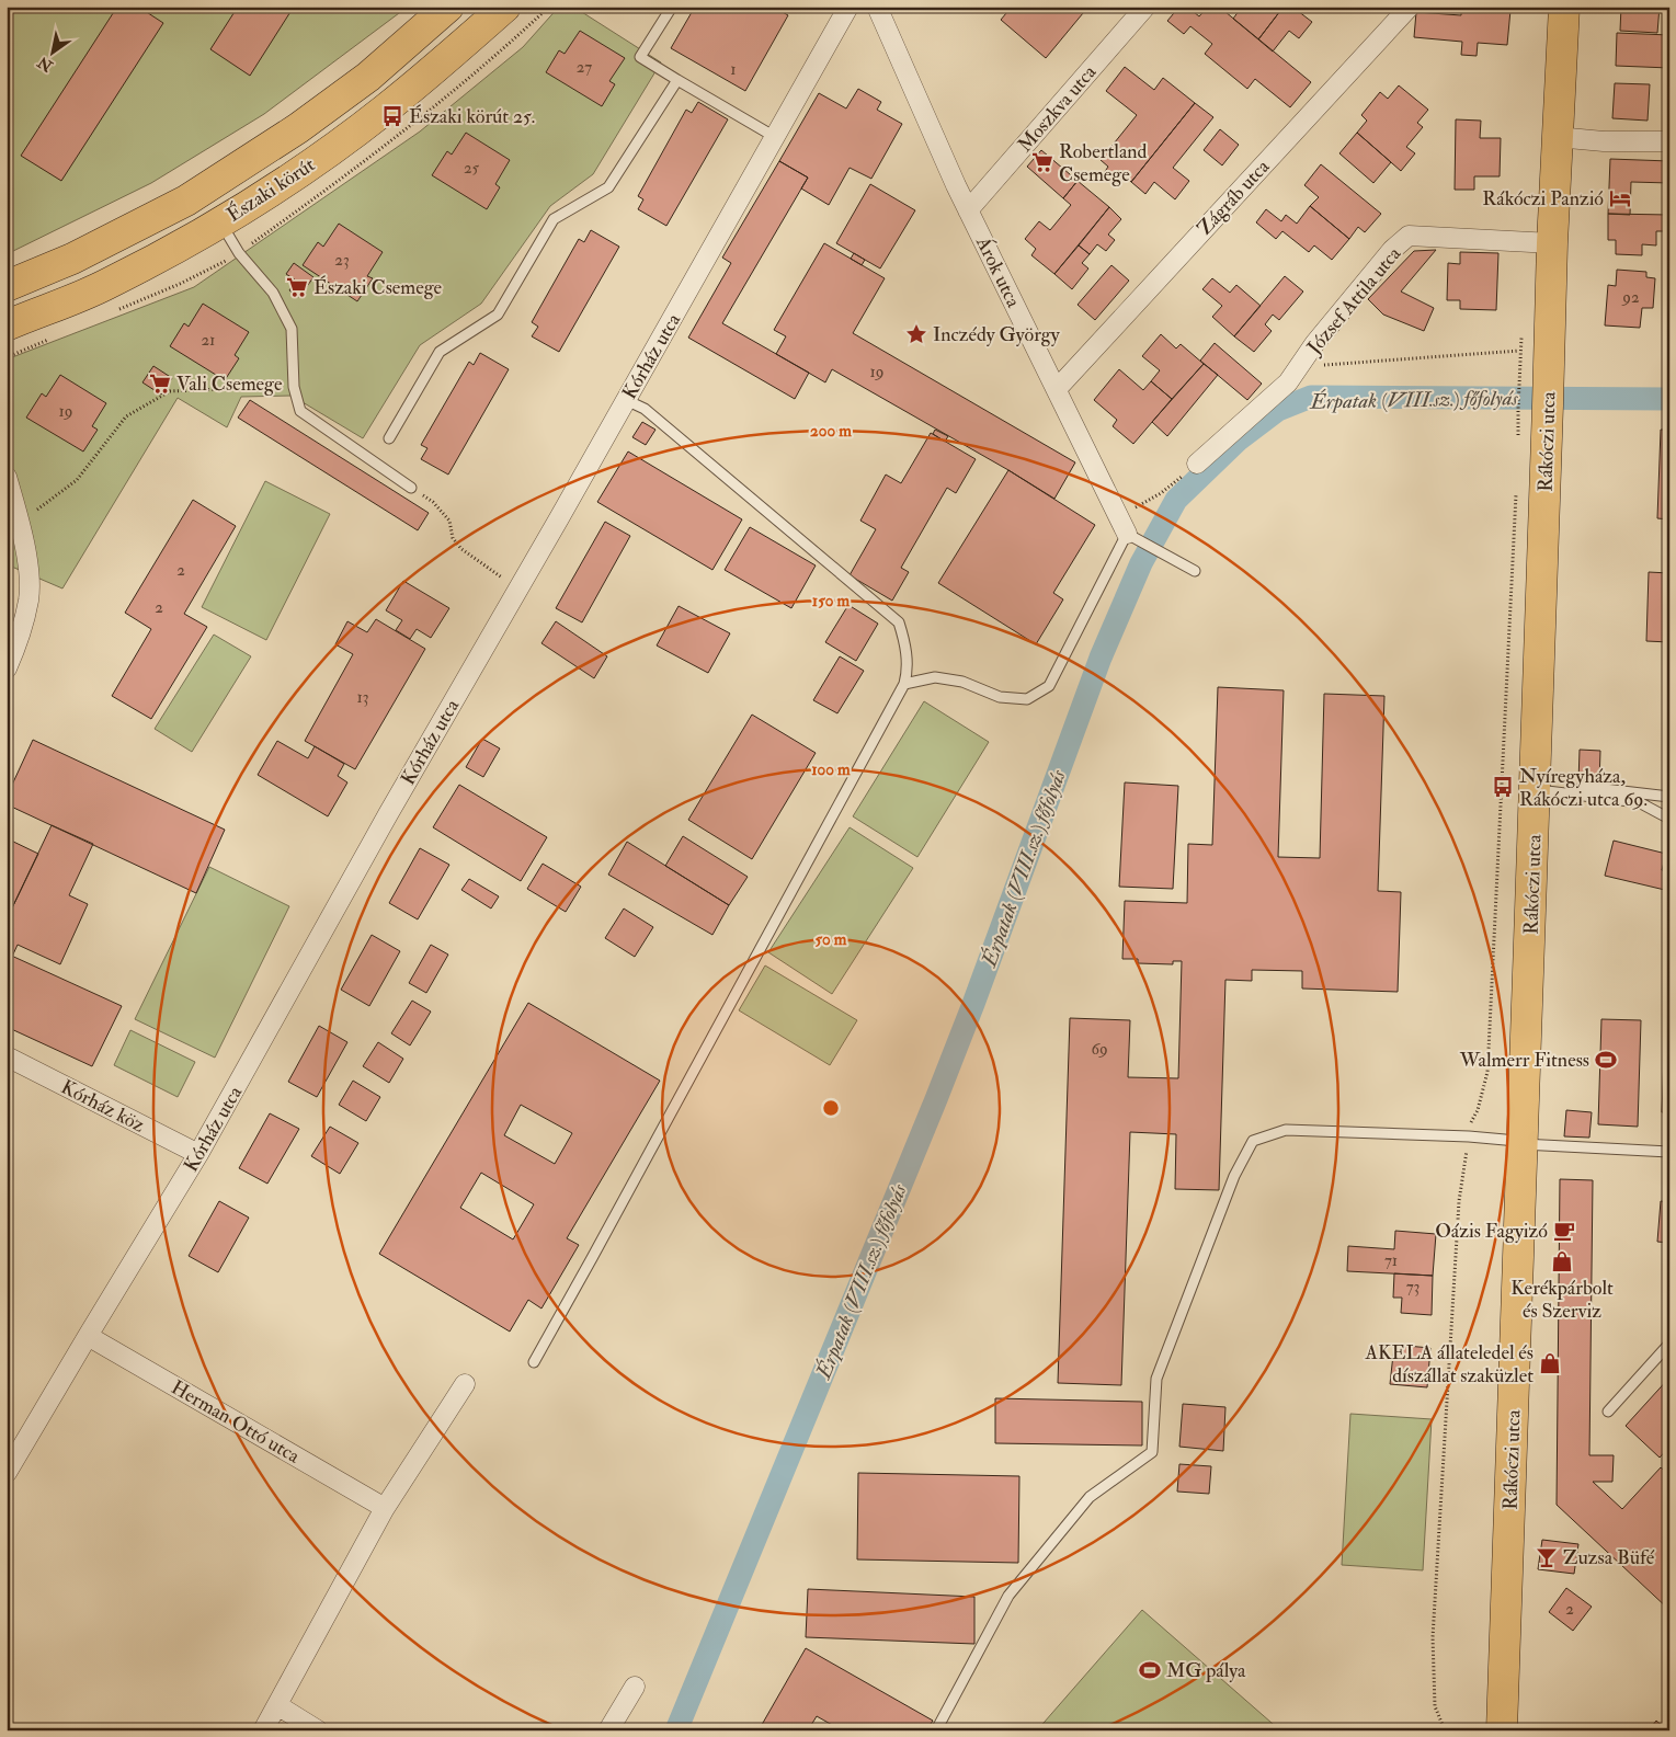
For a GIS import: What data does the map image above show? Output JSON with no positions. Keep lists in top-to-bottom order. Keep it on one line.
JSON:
{"streets":{"main road":["Északi körút","Rákóczi utca"],"street":["Moszkva utca","Zágráb utca","Árok utca","József Attila utca","Kórház utca","Kórház köz","Herman Ottó utca"]},"crossings":[["Moszkva utca","Árok utca"],["Zágráb utca","Árok utca"],["József Attila utca","Rákóczi utca"],["Kórház utca","Kórház köz"],["Kórház utca","Herman Ottó utca"]],"water":["Érpatak (VIII.sz.) főfolyás"],"places":{"bus stop":["Északi körút 25.","Nyíregyháza, Rákóczi utca 69."],"supermarket":["Robertland Csemege","Északi Csemege","Vali Csemege"],"hotel":["Rákóczi Panzió"],"place":["Inczédy György"],"sports":["Walmerr Fitness","MG pálya"],"cafe":["Oázis Fagyizó"],"shop":["Kerékpárbolt és Szerviz","AKELA állateledel és díszállat szaküzlet"],"bar":["Zuzsa Büfé"]},"house_numbers":["27","1","25","23","92","21","19","19","2","2","13","69","71","73","2"],"north":"bottom left","rings":["200 m","150 m","100 m","50 m"]}
